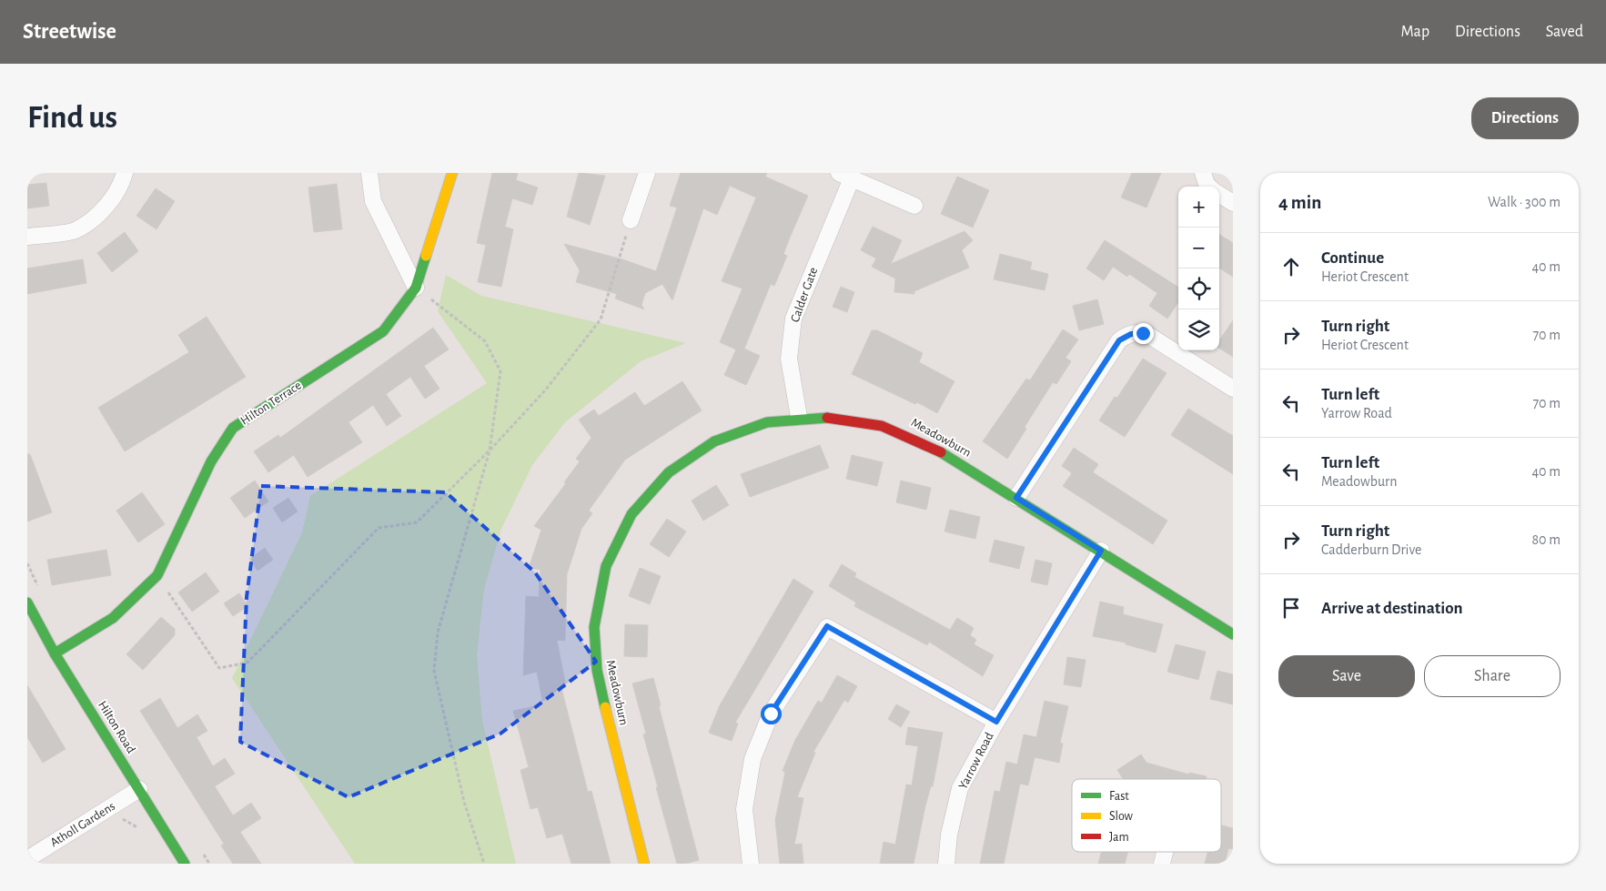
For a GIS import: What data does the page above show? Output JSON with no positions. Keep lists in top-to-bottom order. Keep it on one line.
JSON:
{"streets":{"street":["Calder Gate","Hilton Terrace","Meadowburn","Hilton Road","Yarrow Road","Atholl Gardens"]},"crossings":[["Calder Gate","Meadowburn"],["Hilton Terrace","Hilton Road"],["Meadowburn","Yarrow Road"],["Hilton Road","Atholl Gardens"]],"legend":["Fast","Slow","Jam"],"page":{"header":"Streetwise","nav":["Map","Directions","Saved"],"buttons":["Directions",["Save","Share"]],"title":"Find us","heading":["4 min","Walk · 300 m"],"map_buttons":["+","−"],"list":[["Continue","Heriot Crescent","40 m"],["Turn right","Heriot Crescent","70 m"],["Turn left","Yarrow Road","70 m"],["Turn left","Meadowburn","40 m"],["Turn right","Cadderburn Drive","80 m"],"Arrive at destination"]}}
